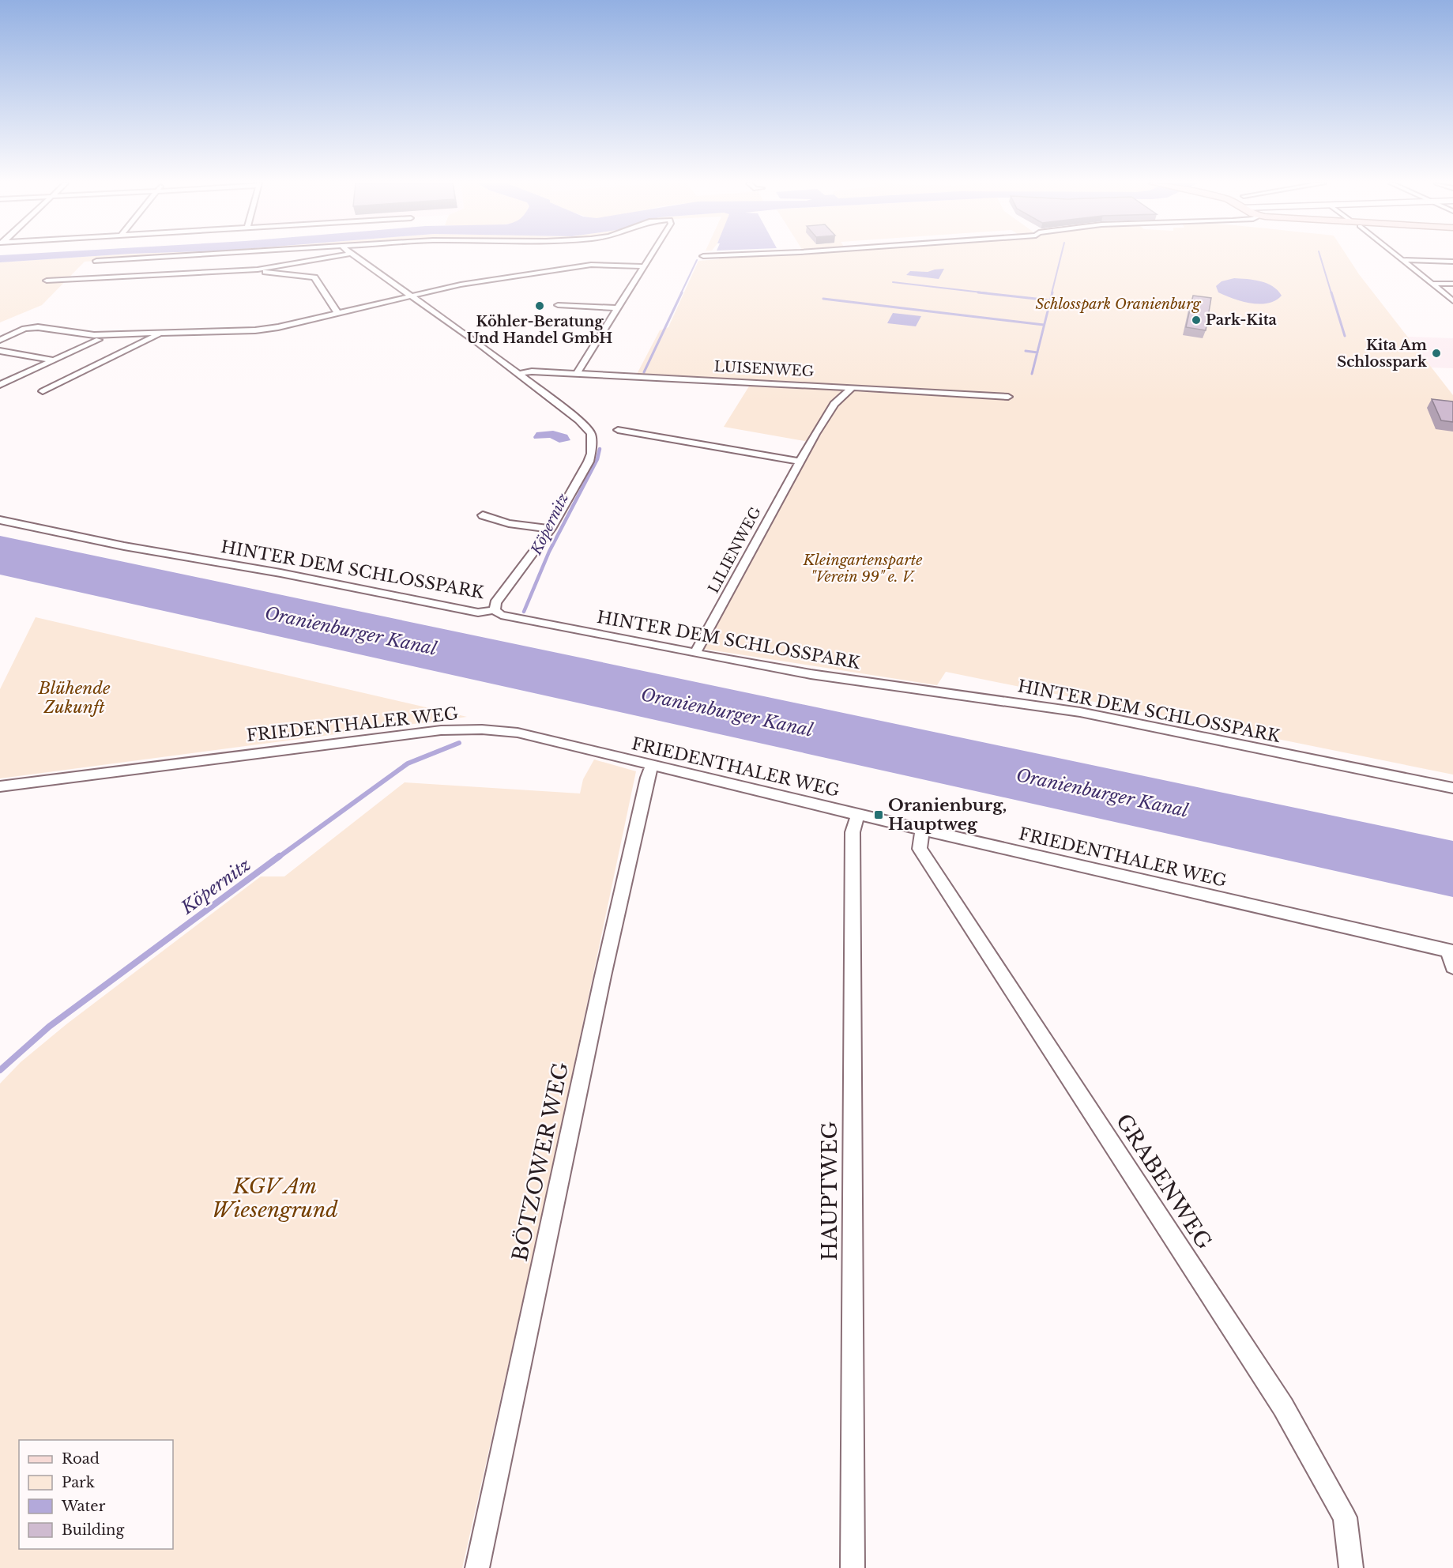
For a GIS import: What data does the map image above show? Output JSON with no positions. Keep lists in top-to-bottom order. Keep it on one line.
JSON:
{"streets":{"street":["LUISENWEG","LILIENWEG","HINTER DEM SCHLOSSPARK","FRIEDENTHALER WEG","BÖTZOWER WEG","GRABENWEG","HAUPTWEG"]},"crossings":[["LUISENWEG","LILIENWEG"],["LILIENWEG","HINTER DEM SCHLOSSPARK"],["FRIEDENTHALER WEG","BÖTZOWER WEG"],["FRIEDENTHALER WEG","GRABENWEG"],["FRIEDENTHALER WEG","HAUPTWEG"]],"water":["Köpernitz","Oranienburger Kanal"],"parks":["Schlosspark Oranienburg","Kleingartensparte \"Verein 99\" e. V.","Blühende Zukunft","KGV Am Wiesengrund"],"places":{"other":["Köhler-Beratung Und Handel GmbH","Park-Kita","Kita Am Schlosspark"],"transit":["Oranienburg, Hauptweg"]},"legend":["Road","Park","Water","Building"]}
